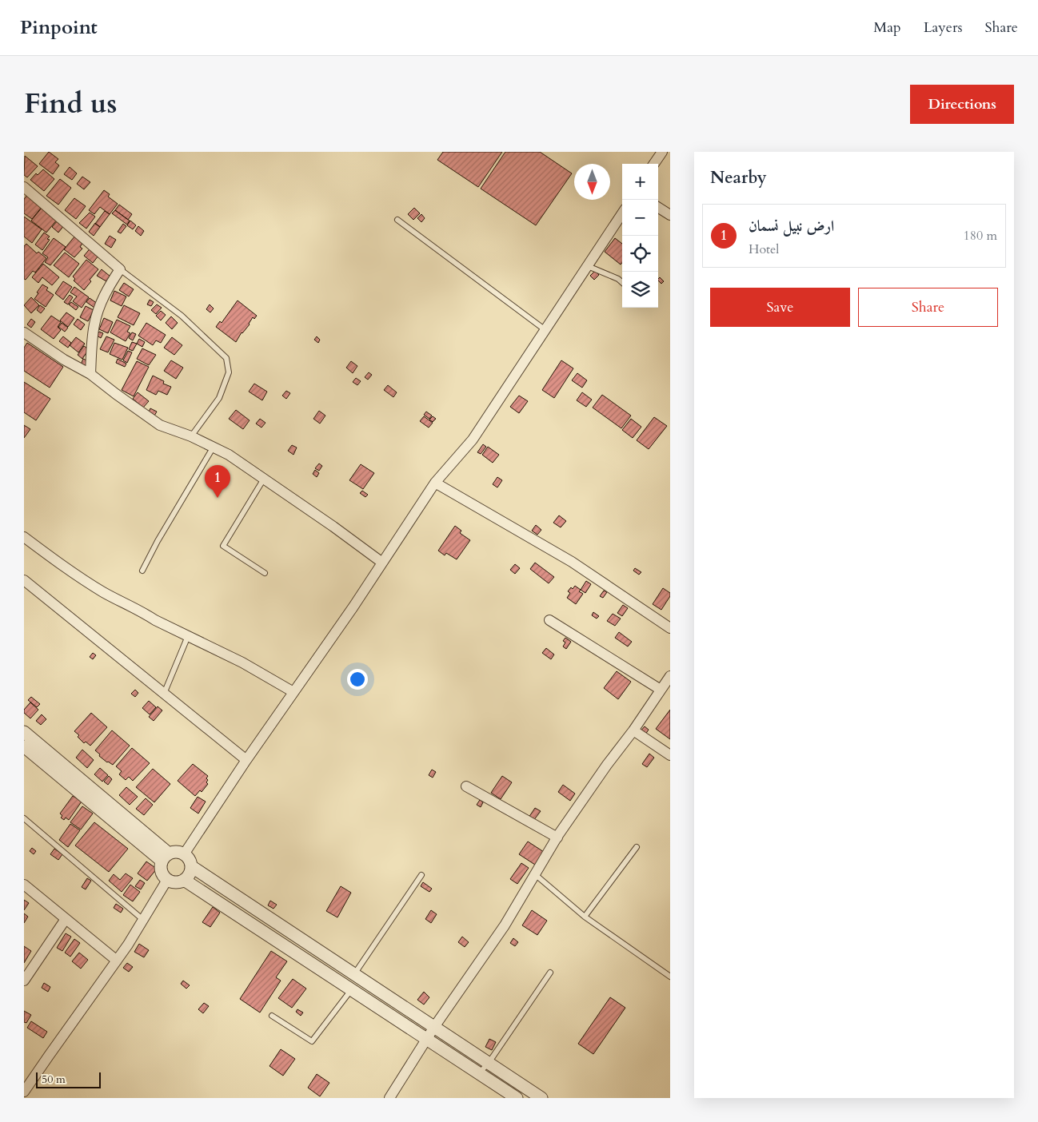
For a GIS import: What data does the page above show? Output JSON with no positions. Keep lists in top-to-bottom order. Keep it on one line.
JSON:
{"scale_bar":"50 m","north":"bottom","page":{"header":"Pinpoint","nav":["Map","Layers","Share"],"title":"Find us","buttons":["Directions",["Save","Share"]],"heading":"Nearby","map_buttons":["+","−"],"list":[{"mark":"1","name":"ارض نبيل نسمان","note":"Hotel","value":"180 m"}],"pins":"1","scale":"50 m"}}
